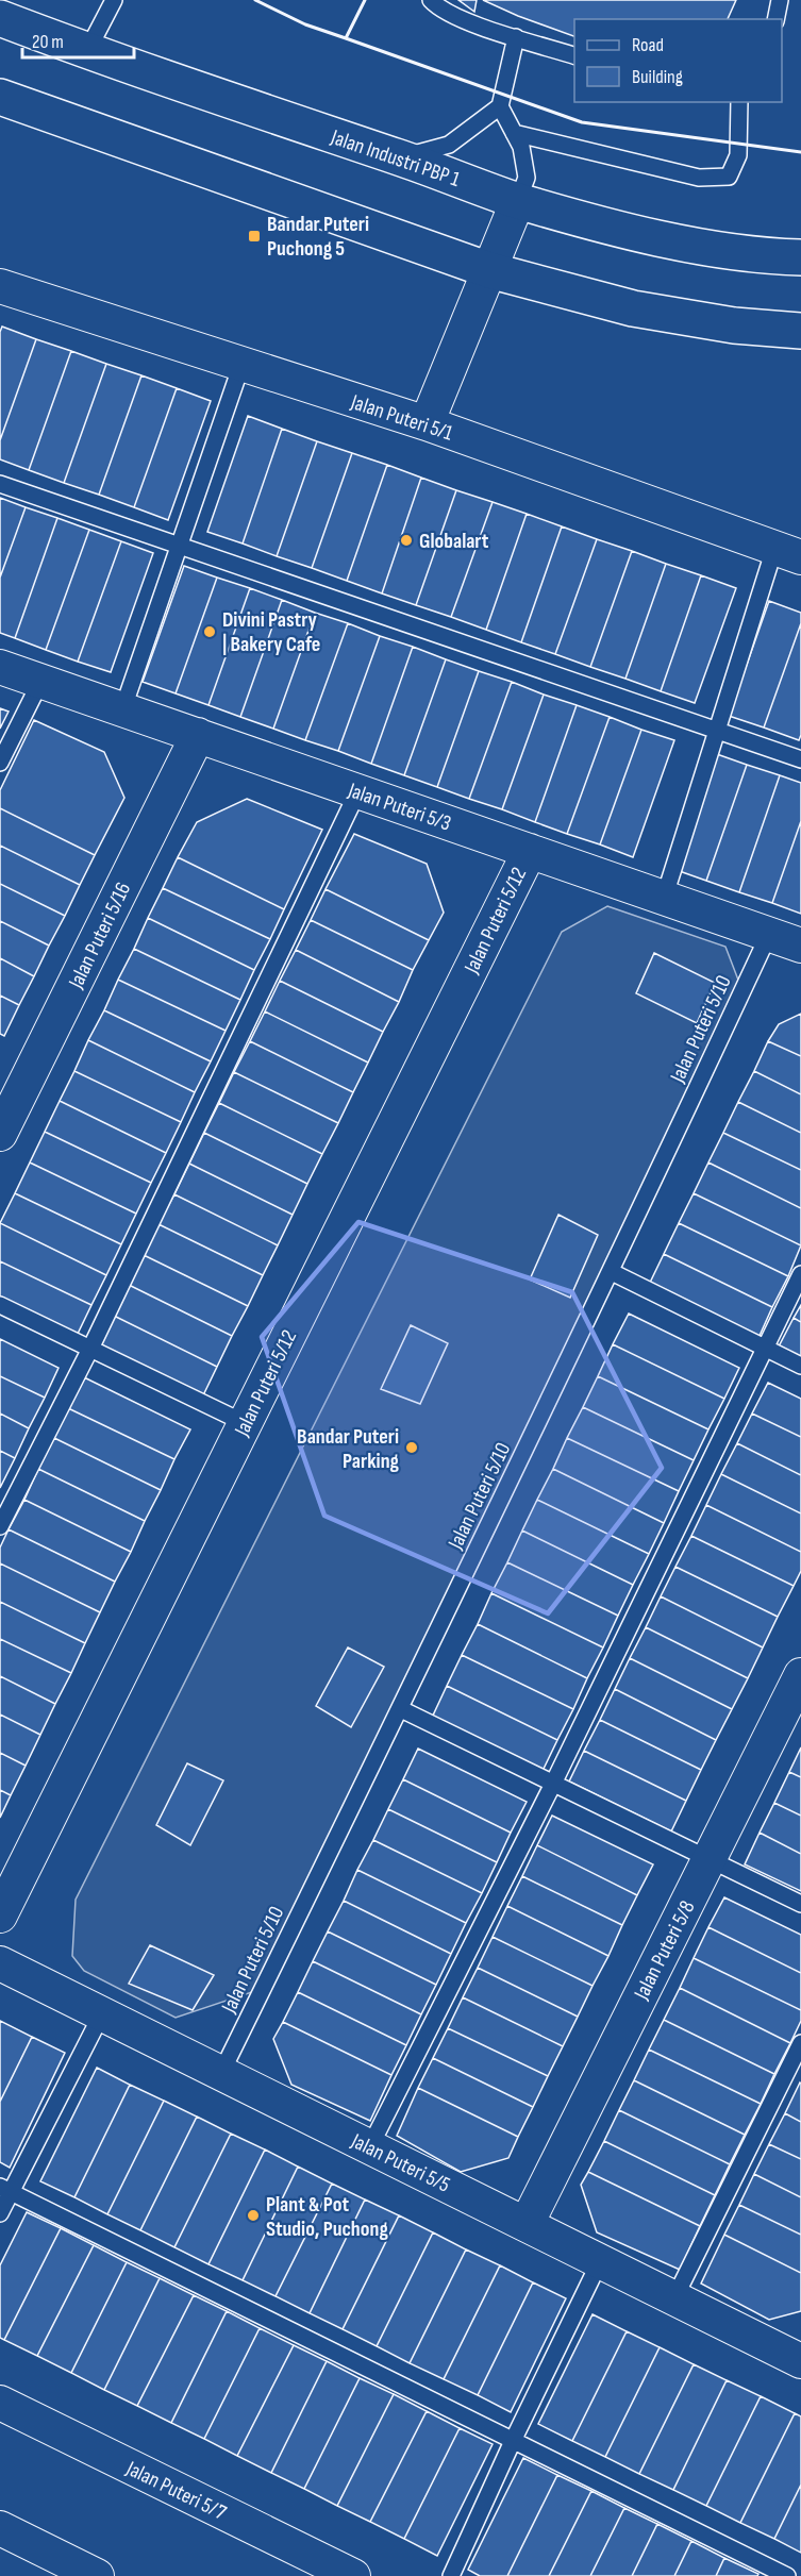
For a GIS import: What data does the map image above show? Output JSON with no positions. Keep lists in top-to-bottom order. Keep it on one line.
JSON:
{"streets":{"main road":["Jalan Industri PBP 1"],"street":["Jalan Puteri 5/1","Jalan Puteri 5/3","Jalan Puteri 5/12","Jalan Puteri 5/16","Jalan Puteri 5/8","Jalan Puteri 5/5","Jalan Puteri 5/7"],"lane":["Jalan Puteri 5/10"]},"crossings":[["Jalan Puteri 5/3","Jalan Puteri 5/12"],["Jalan Puteri 5/3","Jalan Puteri 5/16"],["Jalan Puteri 5/3","Jalan Puteri 5/10"],["Jalan Puteri 5/10","Jalan Puteri 5/5"],["Jalan Puteri 5/8","Jalan Puteri 5/5"]],"places":{"transit":["Bandar Puteri Puchong 5"],"other":["Globalart","Divini Pastry | Bakery Cafe","Bandar Puteri Parking","Plant & Pot Studio, Puchong"]},"legend":["Road","Building"],"scale_bar":"20 m"}
